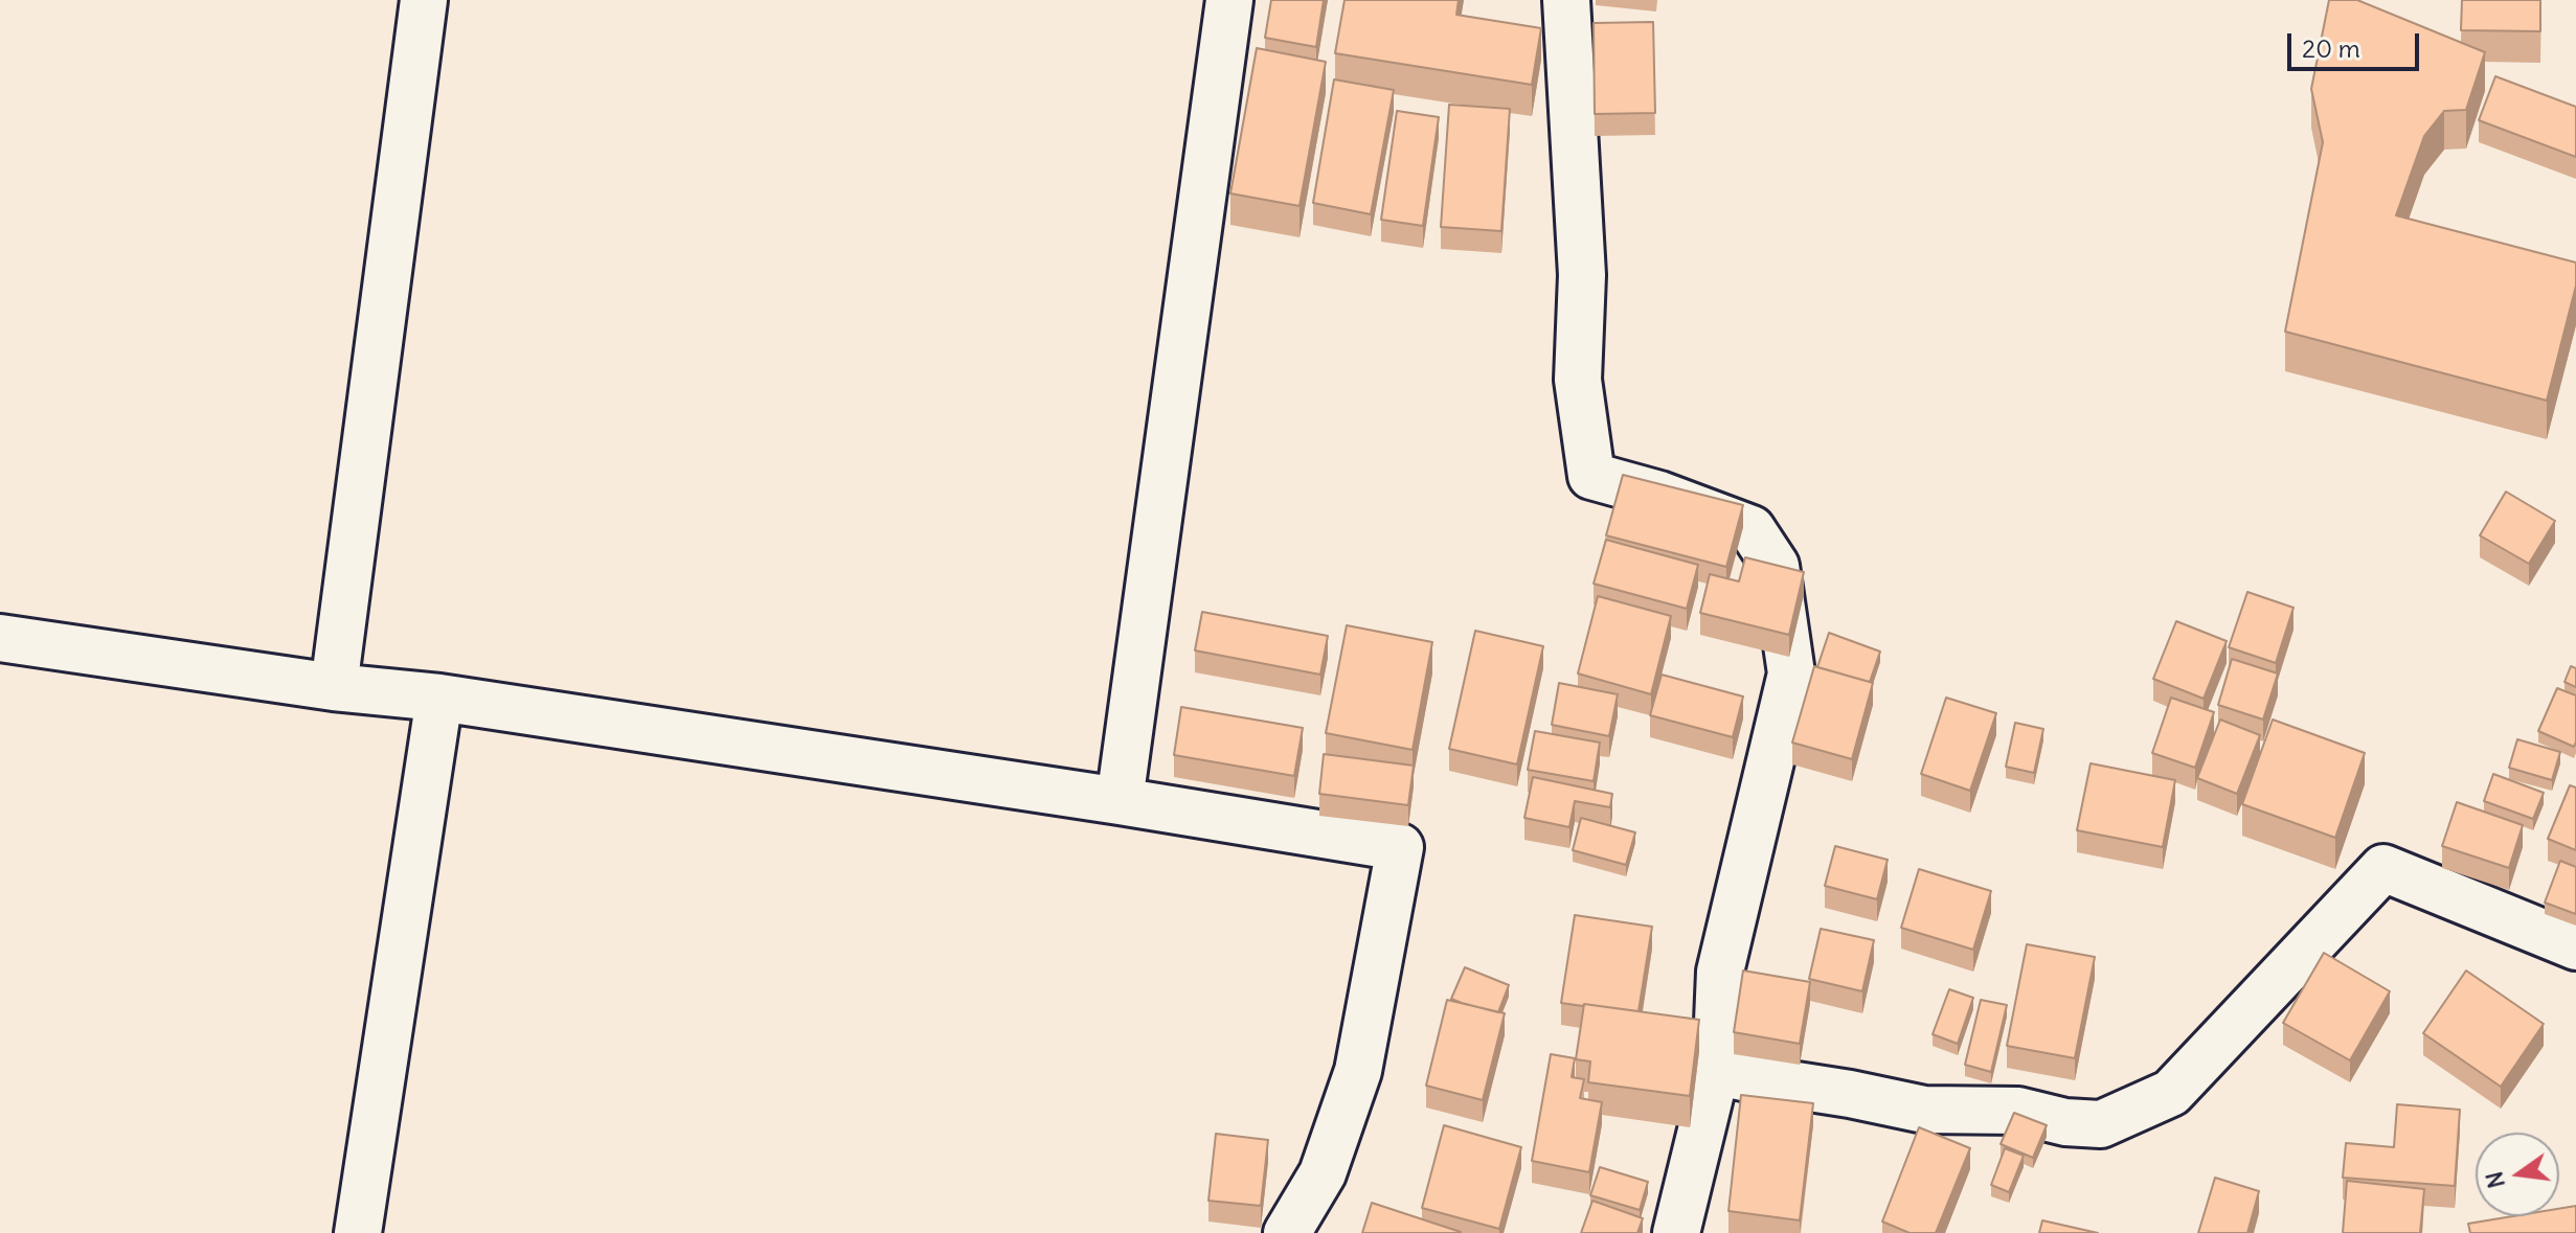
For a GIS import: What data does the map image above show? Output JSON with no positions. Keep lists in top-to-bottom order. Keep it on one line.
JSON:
{"scale_bar":"20 m","north":"left"}
